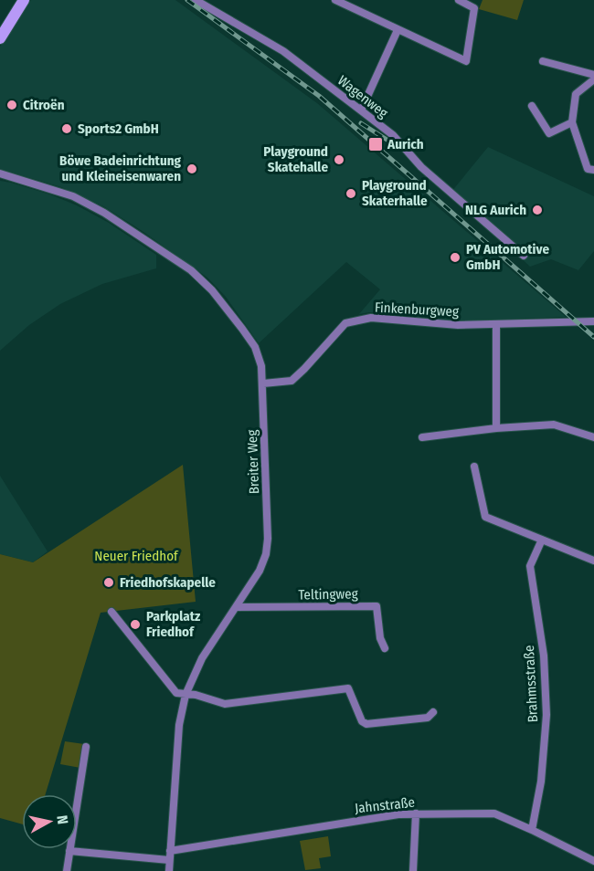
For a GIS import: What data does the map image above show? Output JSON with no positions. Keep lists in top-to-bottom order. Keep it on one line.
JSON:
{"streets":{"street":["Wagenweg","Finkenburgweg","Breiter Weg","Teltingweg","Brahmsstraße","Jahnstraße"]},"crossings":[["Finkenburgweg","Breiter Weg"],["Breiter Weg","Teltingweg"],["Breiter Weg","Jahnstraße"],["Brahmsstraße","Jahnstraße"]],"parks":["Neuer Friedhof"],"places":{"other":["Citroën","Sports2 GmbH","Playground Skatehalle","Böwe Badeinrichtung und Kleineisenwaren","Playground Skaterhalle","NLG Aurich","PV Automotive GmbH","Friedhofskapelle","Parkplatz Friedhof"],"transit":["Aurich"]},"north":"right"}
